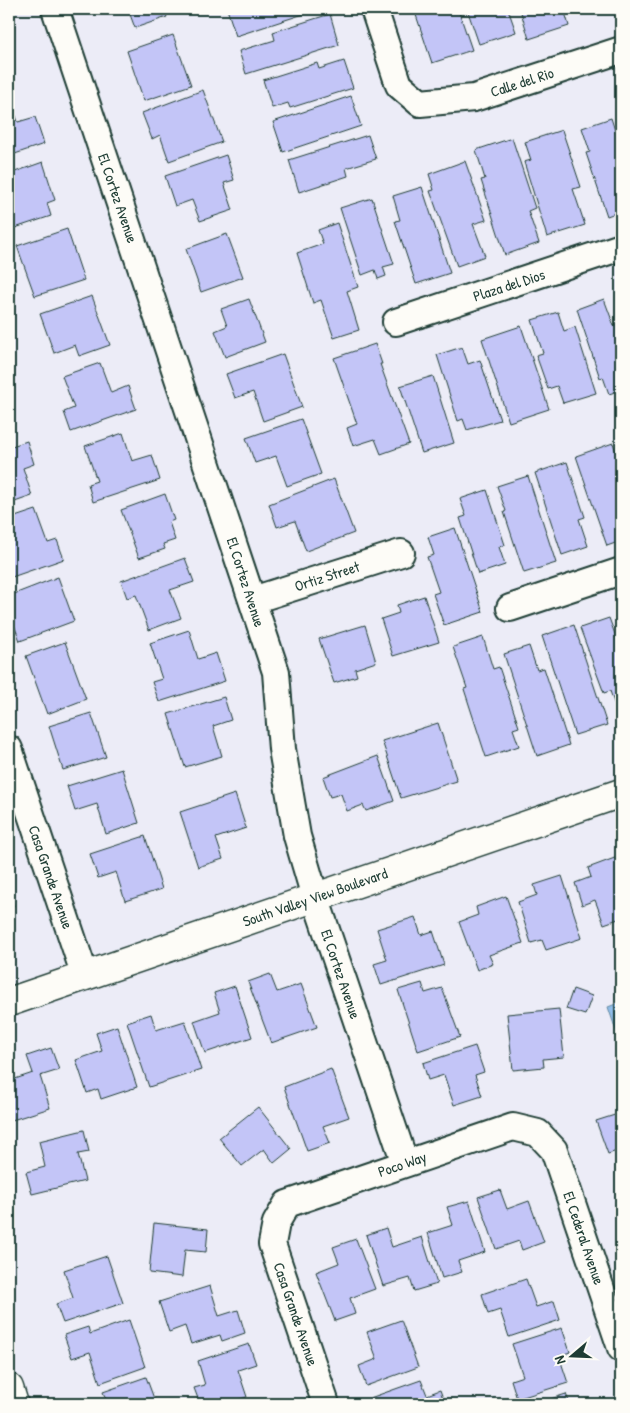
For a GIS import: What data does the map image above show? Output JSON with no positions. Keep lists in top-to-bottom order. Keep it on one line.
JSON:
{"streets":{"main road":["South Valley View Boulevard"],"street":["Calle del Rio","El Cortez Avenue","Plaza del Dios","Ortiz Street","Casa Grande Avenue","Poco Way","El Cederal Avenue"]},"crossings":[["El Cortez Avenue","Ortiz Street"],["El Cortez Avenue","South Valley View Boulevard"],["El Cortez Avenue","Poco Way"],["Casa Grande Avenue","South Valley View Boulevard"],["Casa Grande Avenue","Poco Way"],["Poco Way","El Cederal Avenue"]],"north":"left"}
